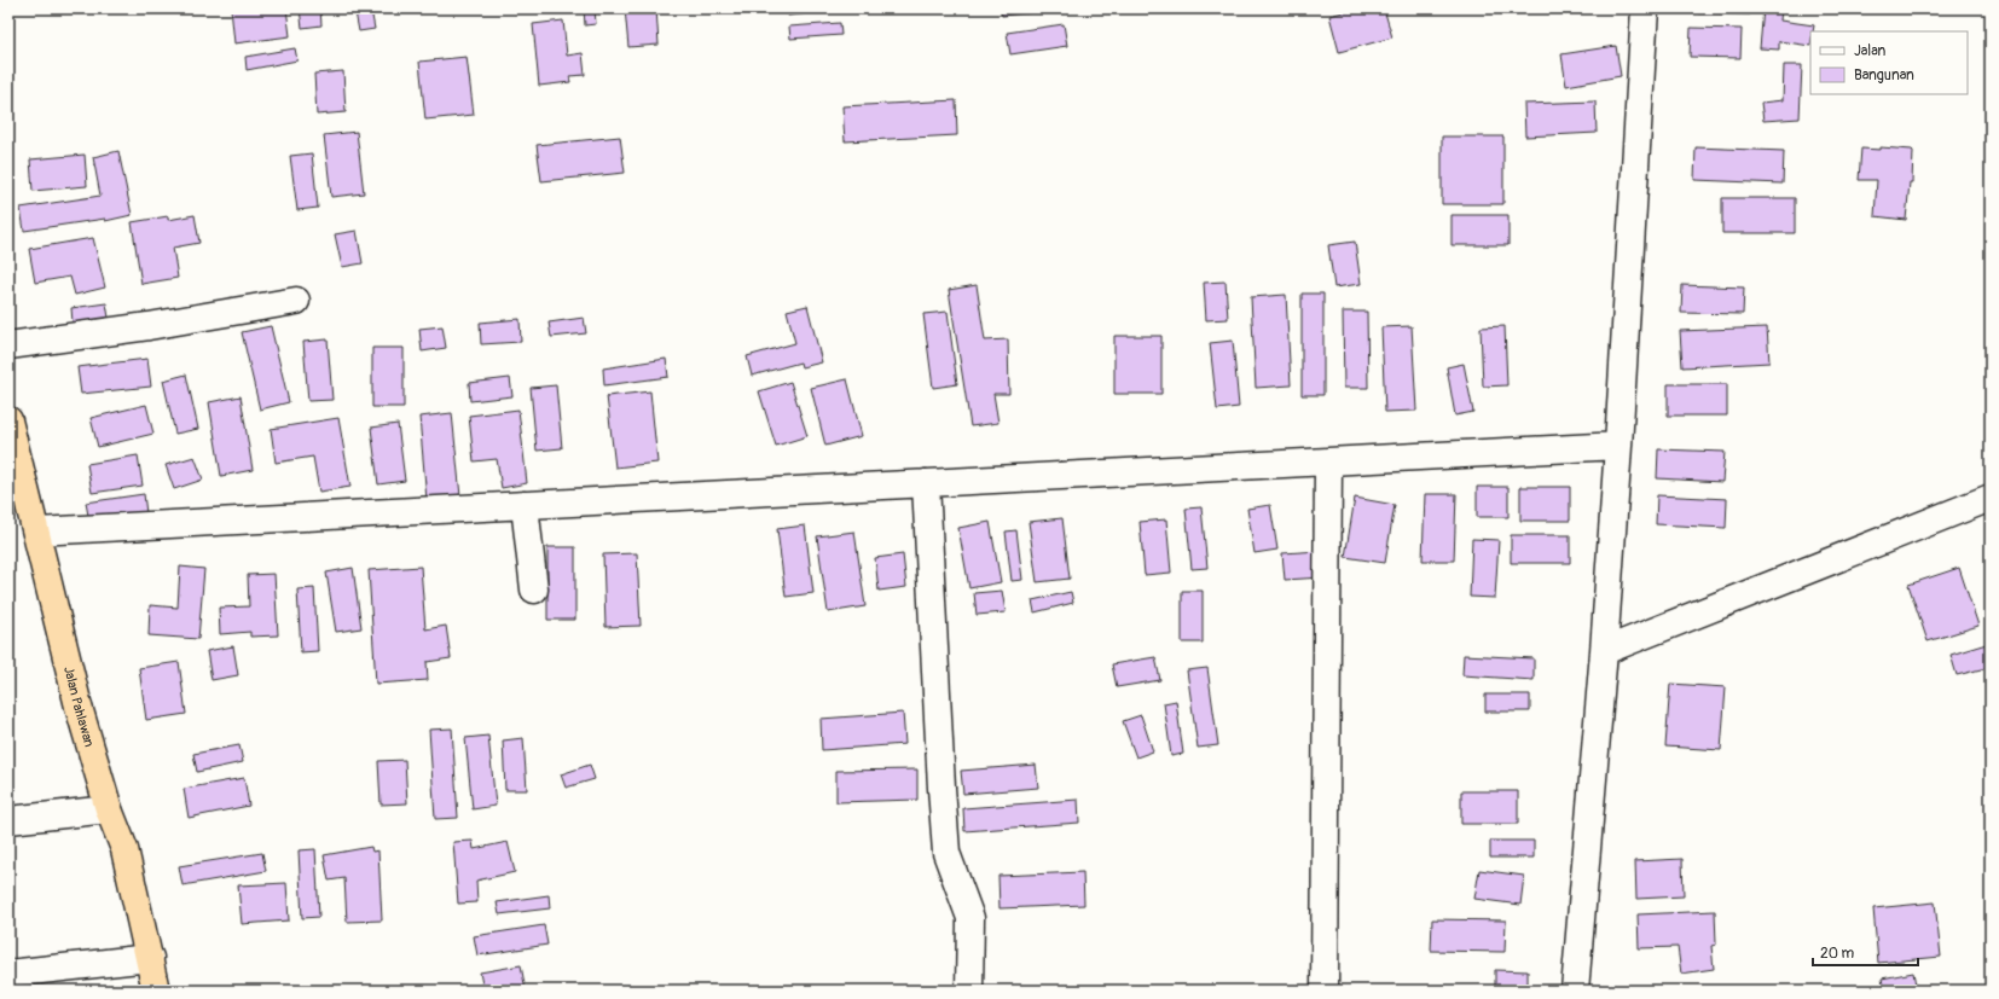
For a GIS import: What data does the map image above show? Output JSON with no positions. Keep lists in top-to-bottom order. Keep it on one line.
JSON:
{"streets":{"highway":["Jalan Pahlawan"]},"legend":["Jalan","Bangunan"],"scale_bar":"20 m"}
